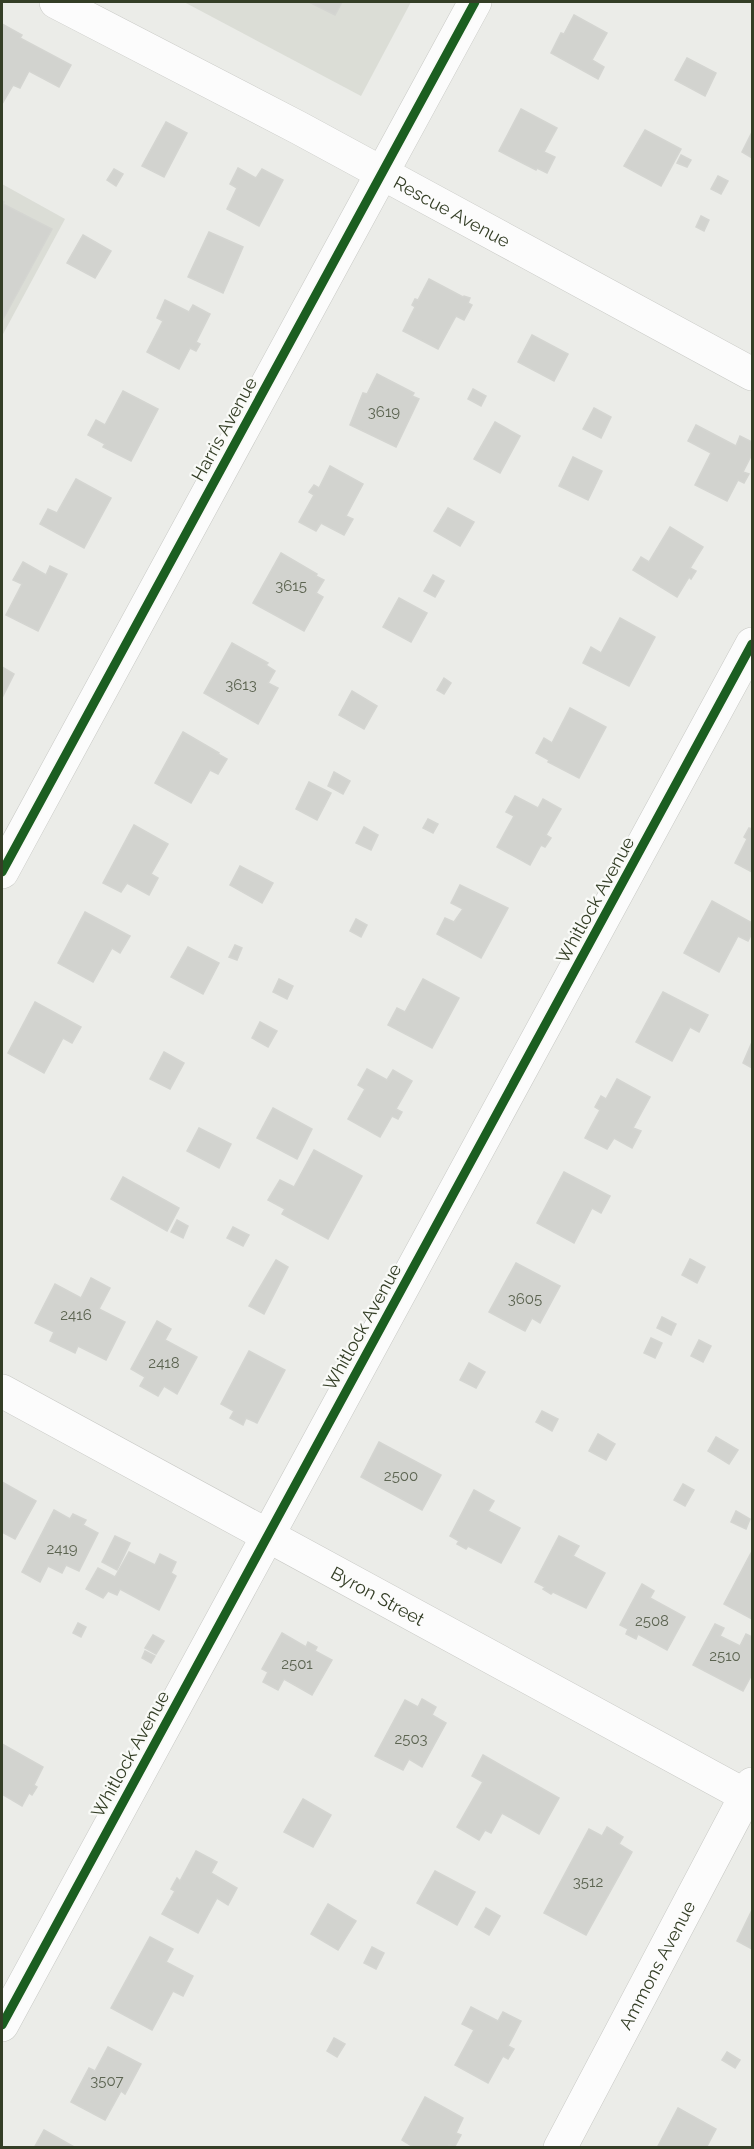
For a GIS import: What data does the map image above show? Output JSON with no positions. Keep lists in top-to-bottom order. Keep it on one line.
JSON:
{"streets":{"street":["Rescue Avenue","Harris Avenue","Whitlock Avenue","Byron Street","Ammons Avenue"]},"crossings":[["Rescue Avenue","Harris Avenue"],["Whitlock Avenue","Byron Street"],["Byron Street","Ammons Avenue"]],"house_numbers":["3619","3615","3613","3605","2416","2418","2500","2419","2508","2510","2501","2503","3512","3507"]}
